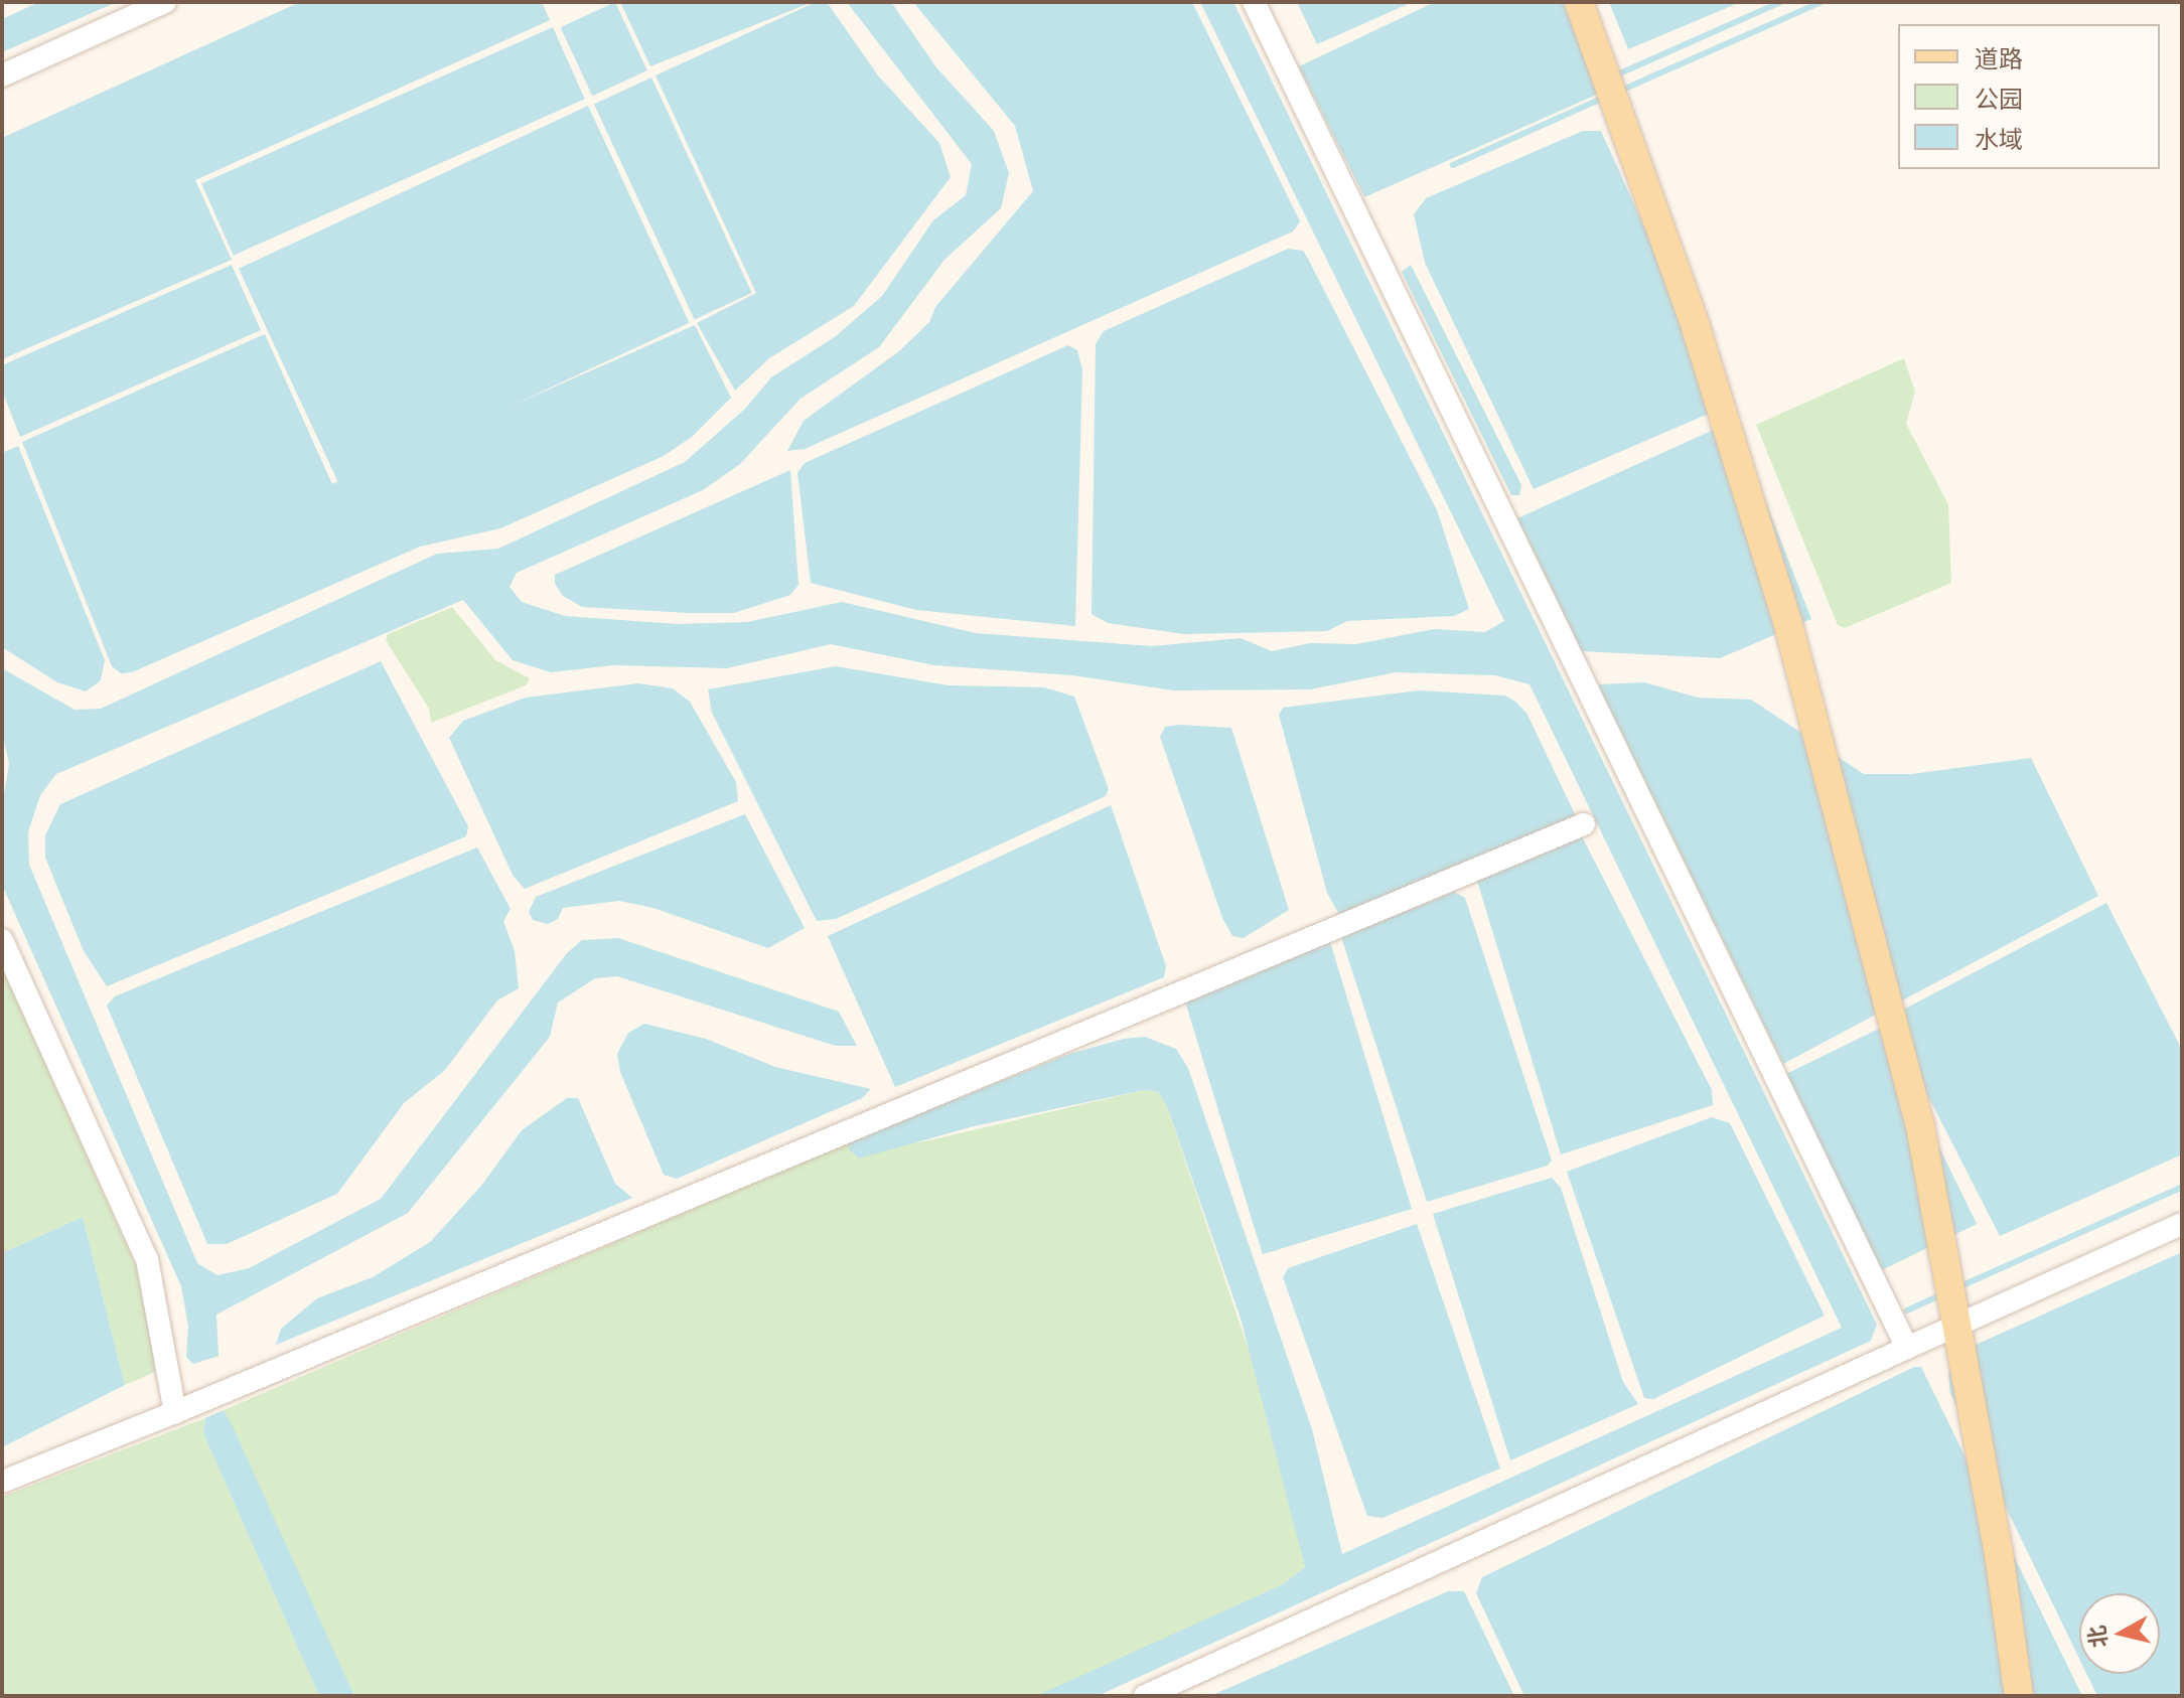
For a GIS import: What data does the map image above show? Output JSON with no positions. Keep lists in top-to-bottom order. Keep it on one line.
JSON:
{"legend":["道路","公园","水域"],"north":"left"}
